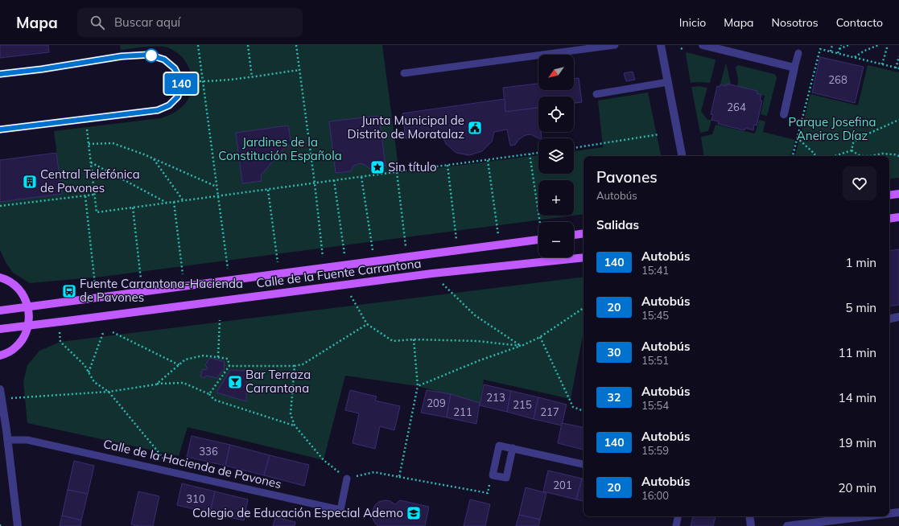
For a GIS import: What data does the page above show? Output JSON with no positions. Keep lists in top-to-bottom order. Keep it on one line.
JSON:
{"streets":{"main road":["Calle de la Fuente Carrantona"],"lane":["Calle de la Hacienda de Pavones"]},"parks":["Parque Josefina Aneiros Díaz","Jardines de la Constitución Española"],"places":{"public building":["Junta Municipal de Distrito de Moratalaz"],"place":["Sin título"],"building":["Central Telefónica de Pavones"],"bus stop":["Fuente Carrantona-Hacienda de Pavones"],"bar":["Bar Terraza Carrantona"],"school or university":["Colegio de Educación Especial Ademo"]},"lines":["bus line 140"],"house_numbers":["268","264","213","209","215","211","217","336","201","310"],"north":"bottom left","page":{"header":"Mapa","search":"Buscar aquí","nav":["Inicio","Mapa","Nosotros","Contacto"],"on_map":"140","map_buttons":["+","−"],"heading":[["Pavones","Autobús"],"Salidas"],"list":[{"mark":"140","name":"Autobús","note":"15:41","value":"1 min"},{"mark":"20","name":"Autobús","note":"15:45","value":"5 min"},{"mark":"30","name":"Autobús","note":"15:51","value":"11 min"},{"mark":"32","name":"Autobús","note":"15:54","value":"14 min"},{"mark":"140","name":"Autobús","note":"15:59","value":"19 min"},{"mark":"20","name":"Autobús","note":"16:00","value":"20 min"}]}}
